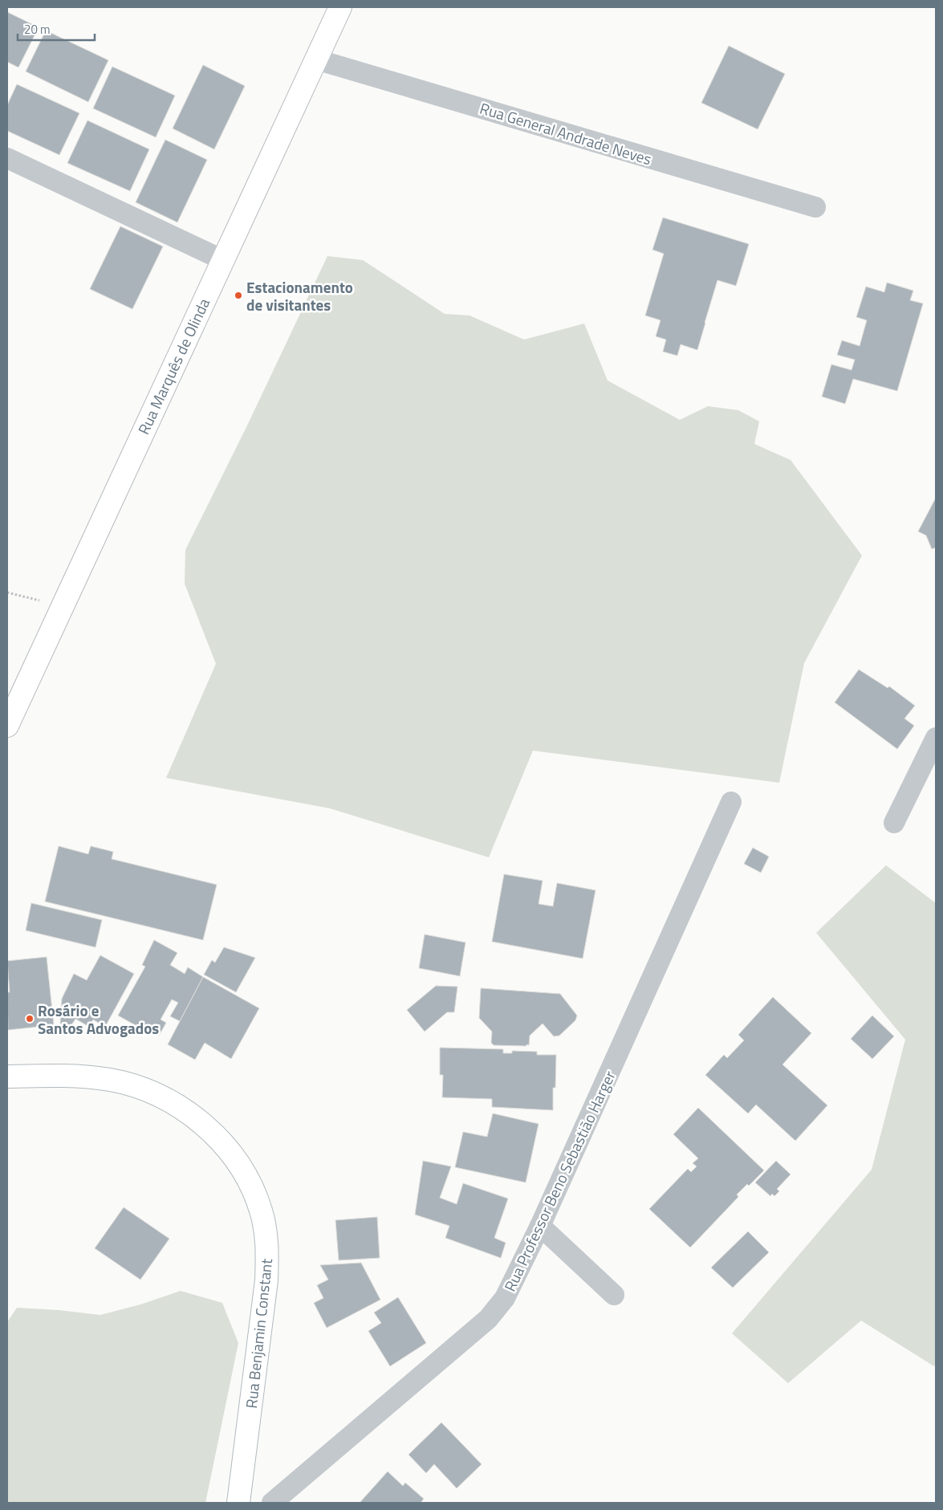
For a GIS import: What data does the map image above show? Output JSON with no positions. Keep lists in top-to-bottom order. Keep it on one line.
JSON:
{"streets":{"main road":["Rua Marquês de Olinda","Rua Benjamin Constant"],"street":["Rua General Andrade Neves","Rua Professor Beno Sebastião Harger"]},"crossings":[["Rua General Andrade Neves","Rua Marquês de Olinda"]],"places":["Estacionamento de visitantes","Rosário e Santos Advogados"],"scale_bar":"20 m"}
